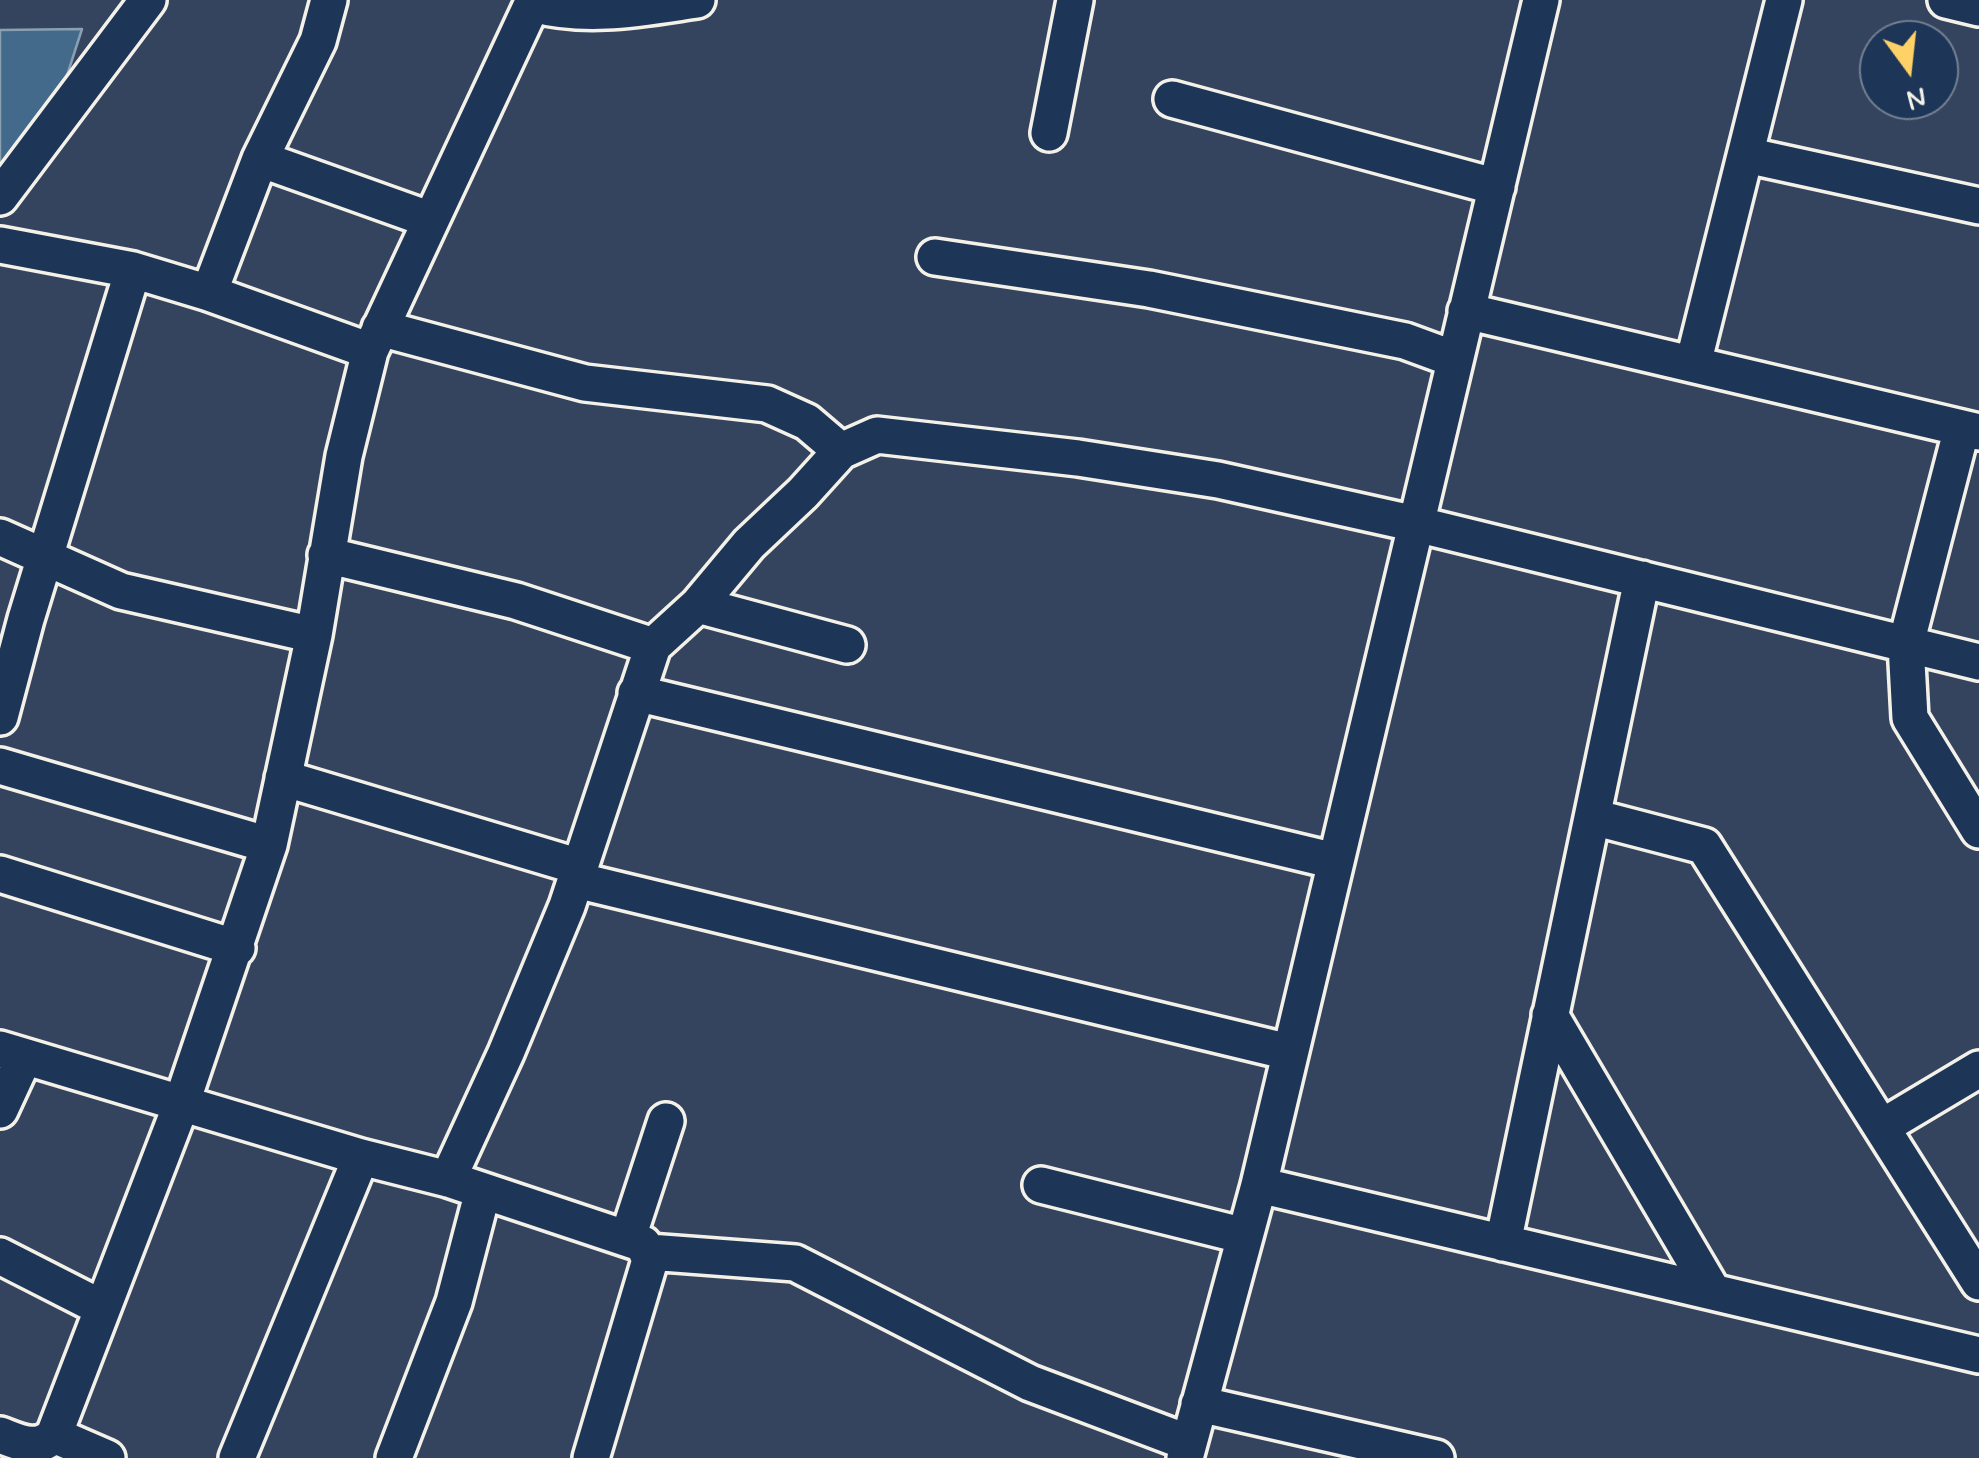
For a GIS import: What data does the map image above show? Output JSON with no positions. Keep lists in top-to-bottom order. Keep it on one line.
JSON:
{"north":"bottom"}
